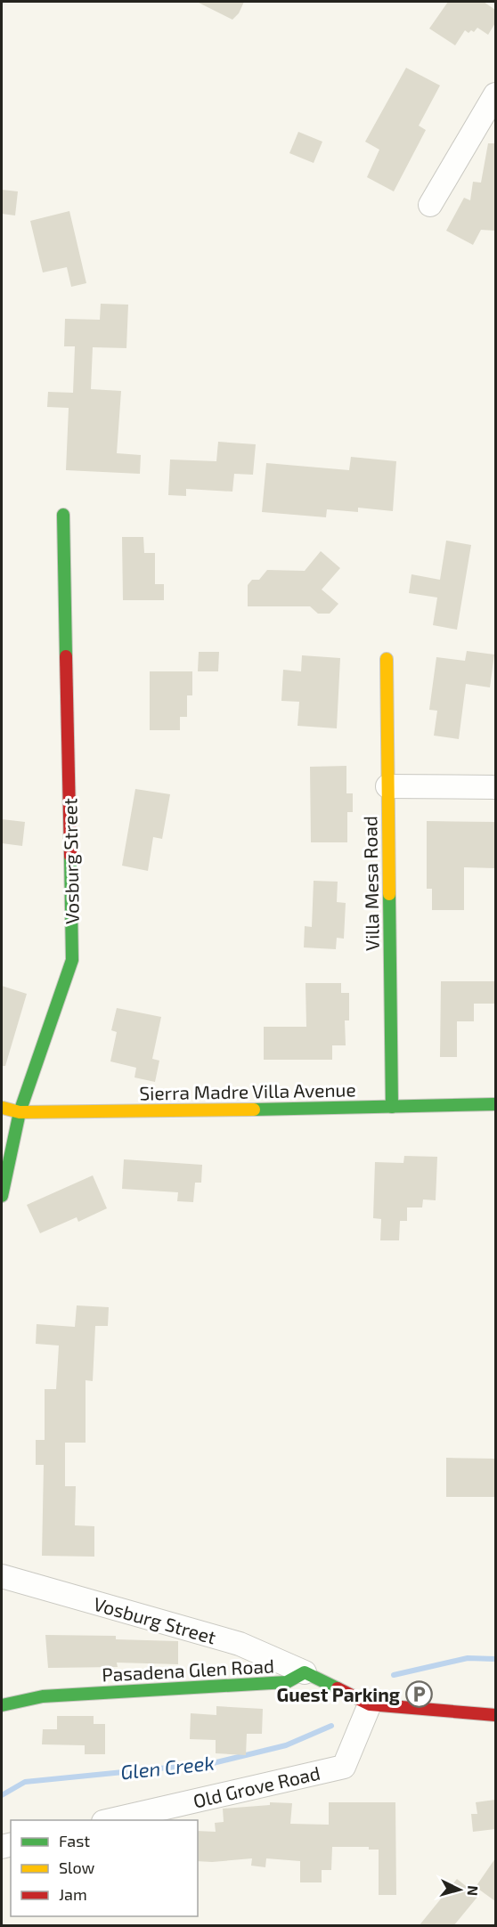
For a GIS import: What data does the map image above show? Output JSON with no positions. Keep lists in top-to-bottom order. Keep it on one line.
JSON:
{"streets":{"street":["Vosburg Street","Villa Mesa Road","Sierra Madre Villa Avenue","Pasadena Glen Road","Old Grove Road"]},"crossings":[["Vosburg Street","Sierra Madre Villa Avenue"],["Vosburg Street","Pasadena Glen Road"],["Villa Mesa Road","Sierra Madre Villa Avenue"]],"water":["Glen Creek"],"places":{"parking":["Guest Parking"]},"legend":["Fast","Slow","Jam"],"north":"right"}
